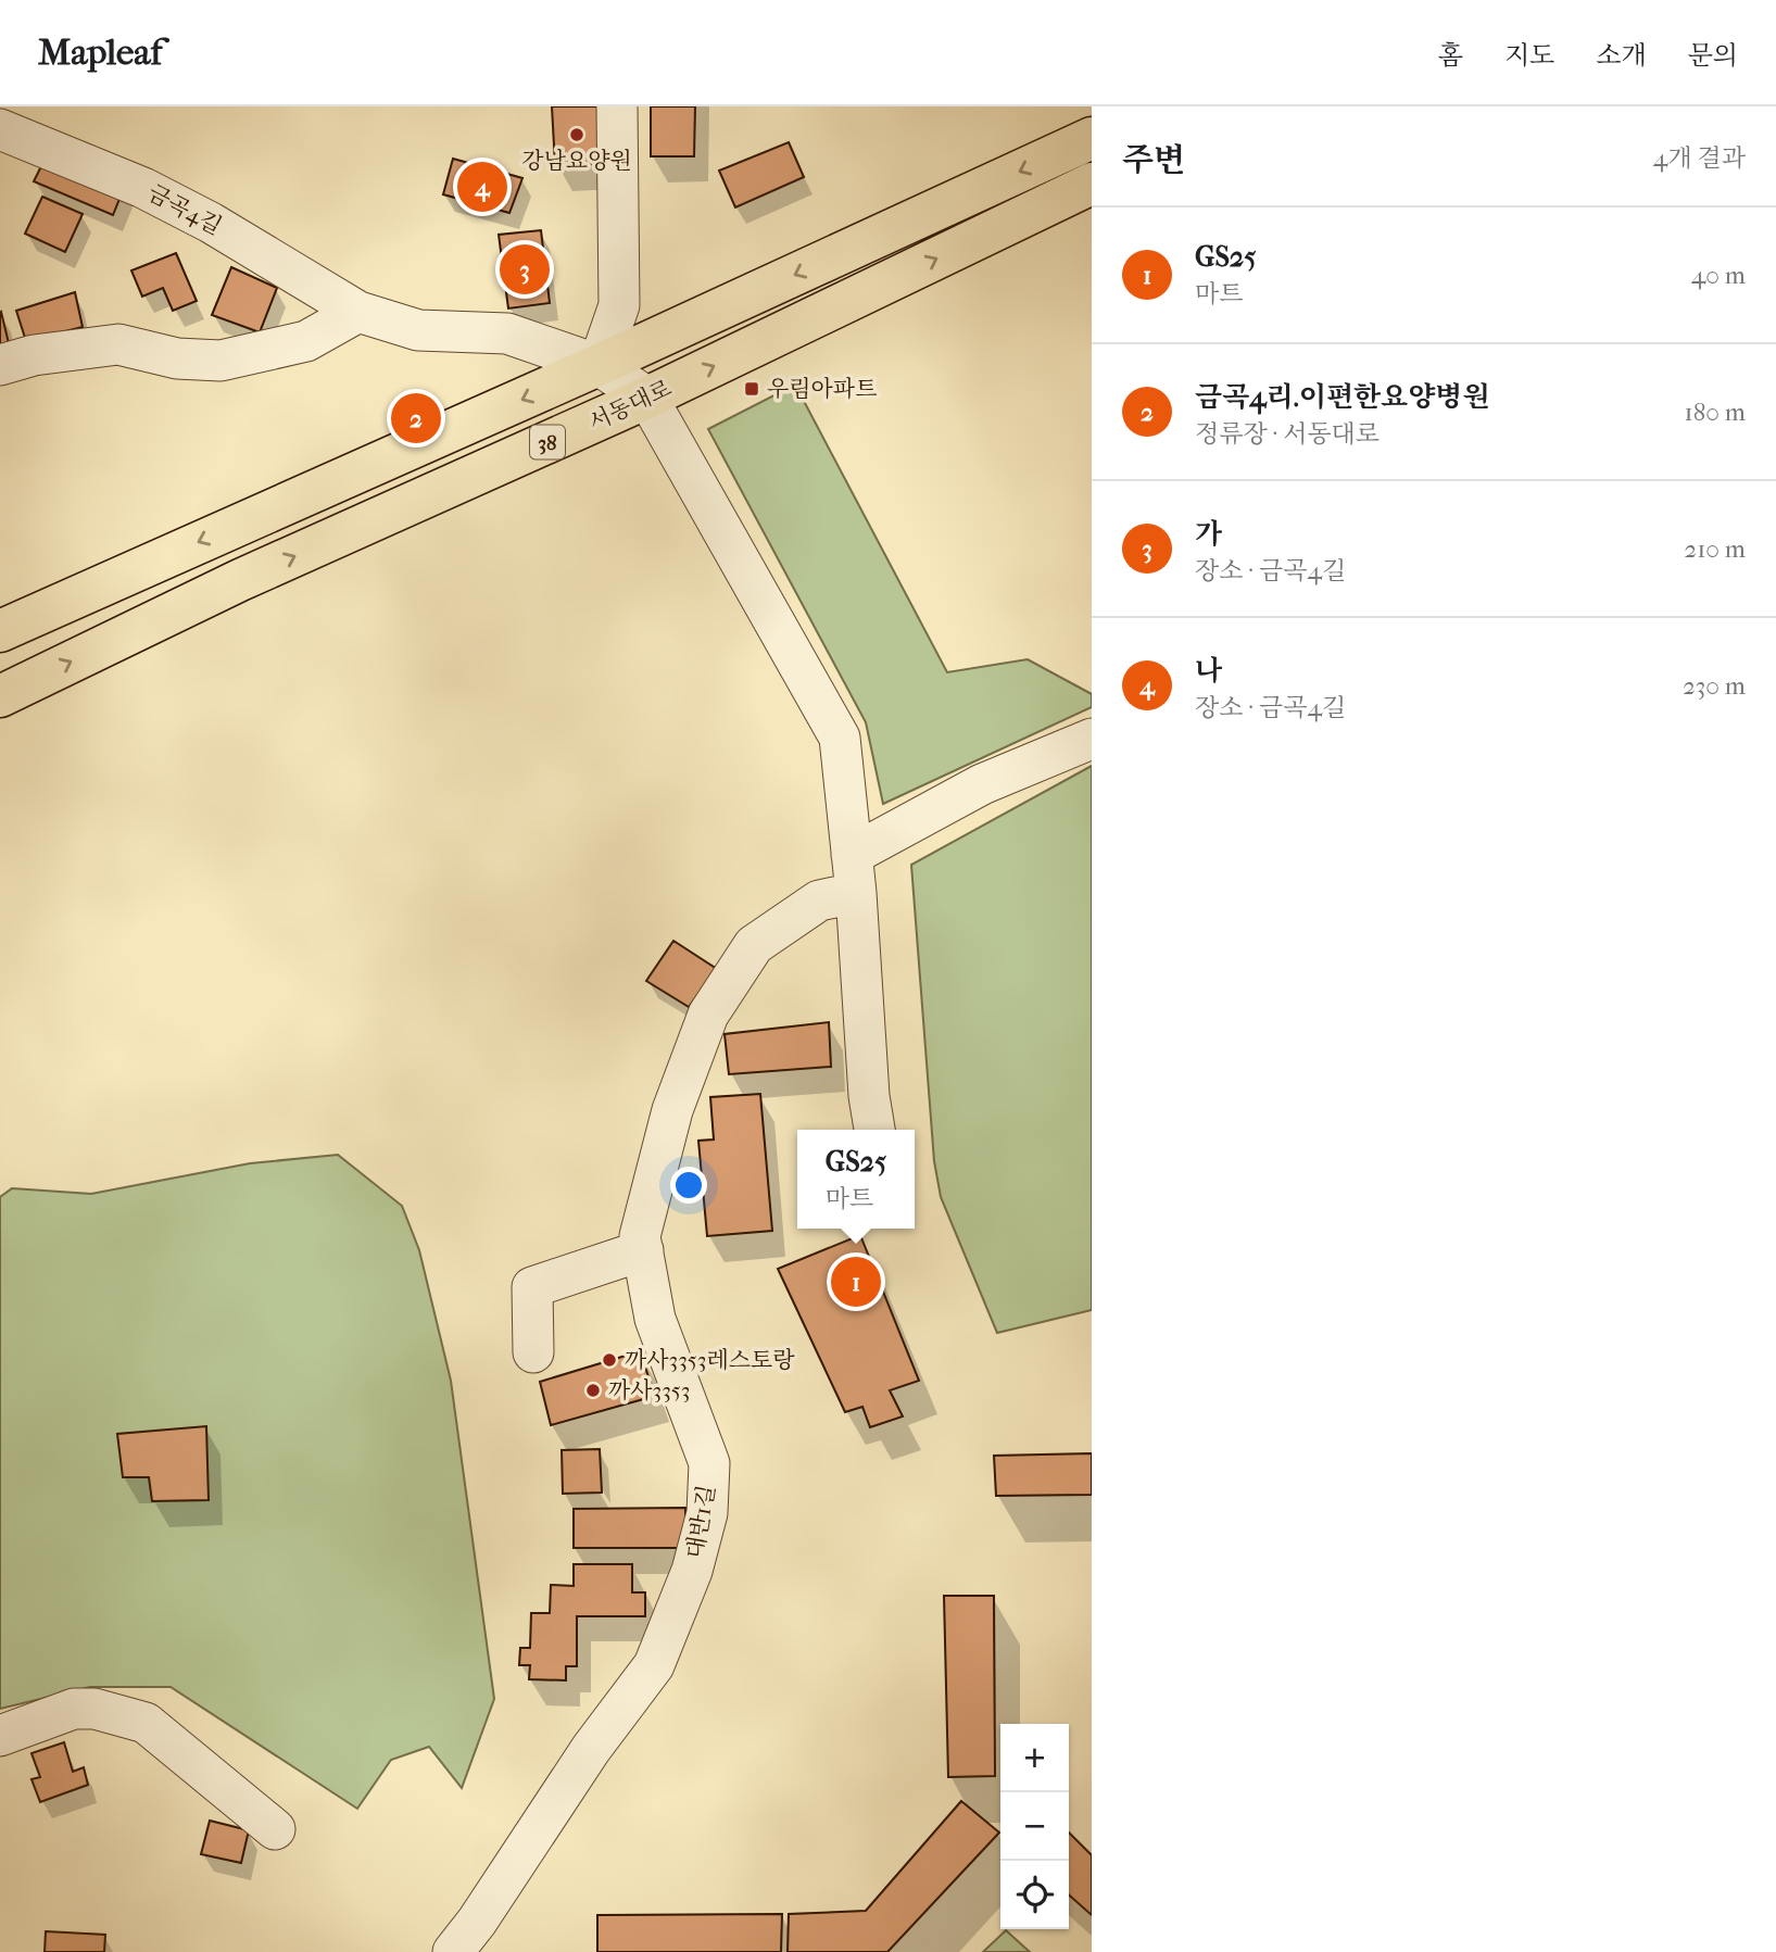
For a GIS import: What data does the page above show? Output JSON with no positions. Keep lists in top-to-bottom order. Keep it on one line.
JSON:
{"streets":{"main road":["서동대로","38"],"street":["금곡4길","대반1길"]},"crossings":[["금곡4길","서동대로"],["금곡4길","38"]],"places":{"other":["강남요양원","까사3353레스토랑","까사3353"],"transit":["우림아파트"]},"page":{"header":"Mapleaf","nav":["홈","지도","소개","문의"],"heading":["주변","4개 결과"],"pins":["4","3","2","1"],"list":[{"mark":"1","name":"GS25","note":"마트","value":"40 m"},{"mark":"2","name":"금곡4리.이편한요양병원","note":"정류장 · 서동대로","value":"180 m"},{"mark":"3","name":"가","note":"장소 · 금곡4길","value":"210 m"},{"mark":"4","name":"나","note":"장소 · 금곡4길","value":"230 m"}],"popup":["GS25","마트"],"map_buttons":["+","−"]}}
